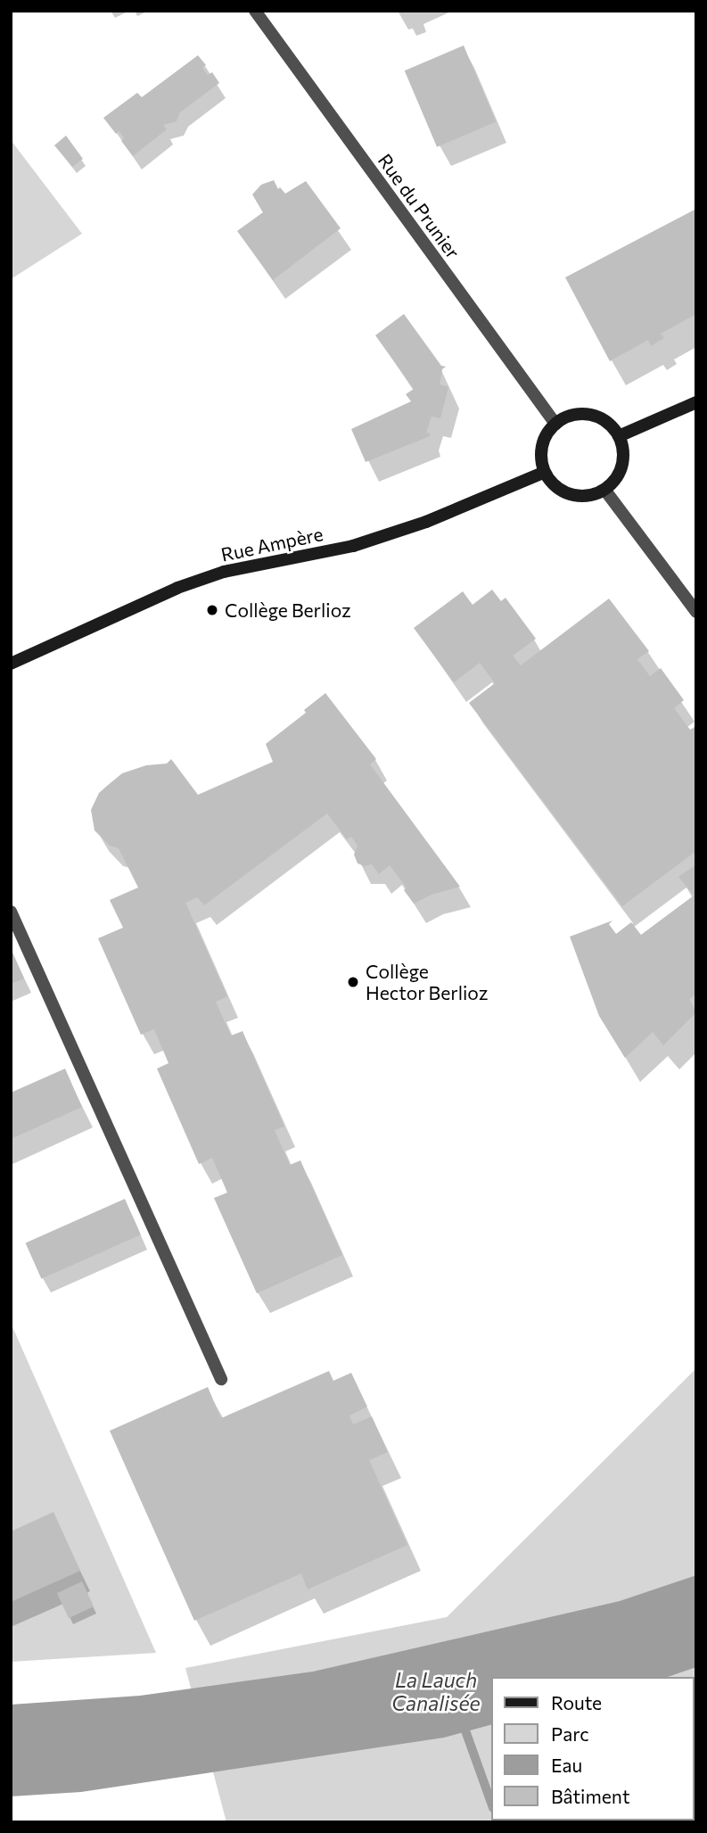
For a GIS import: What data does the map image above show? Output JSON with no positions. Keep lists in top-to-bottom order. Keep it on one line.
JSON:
{"streets":{"street":["Rue du Prunier","Rue Ampère"]},"crossings":[["Rue du Prunier","Rue Ampère"]],"water":["La Lauch Canalisée"],"places":["Collège Berlioz","Collège Hector Berlioz"],"legend":["Route","Parc","Eau","Bâtiment"]}
